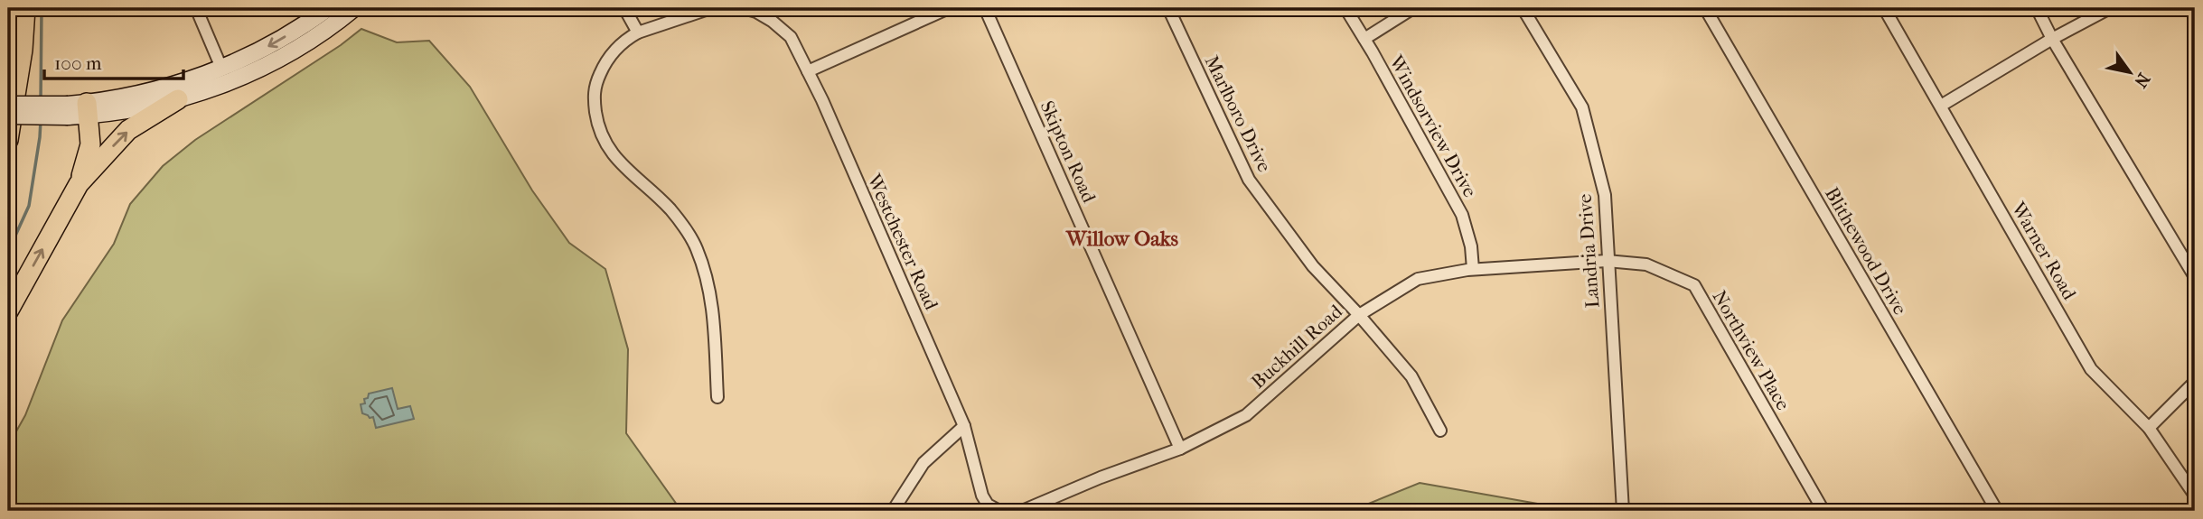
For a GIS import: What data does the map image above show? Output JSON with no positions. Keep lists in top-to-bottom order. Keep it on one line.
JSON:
{"streets":{"street":["Marlboro Drive","Windsorview Drive","Skipton Road","Westchester Road","Landria Drive","Blithewood Drive","Warner Road","Buckhill Road","Northview Place"]},"crossings":[["Marlboro Drive","Buckhill Road"],["Windsorview Drive","Buckhill Road"],["Skipton Road","Buckhill Road"],["Landria Drive","Buckhill Road"],["Landria Drive","Northview Place"],["Buckhill Road","Northview Place"]],"districts":["Willow Oaks"],"scale_bar":"100 m","north":"bottom right"}
